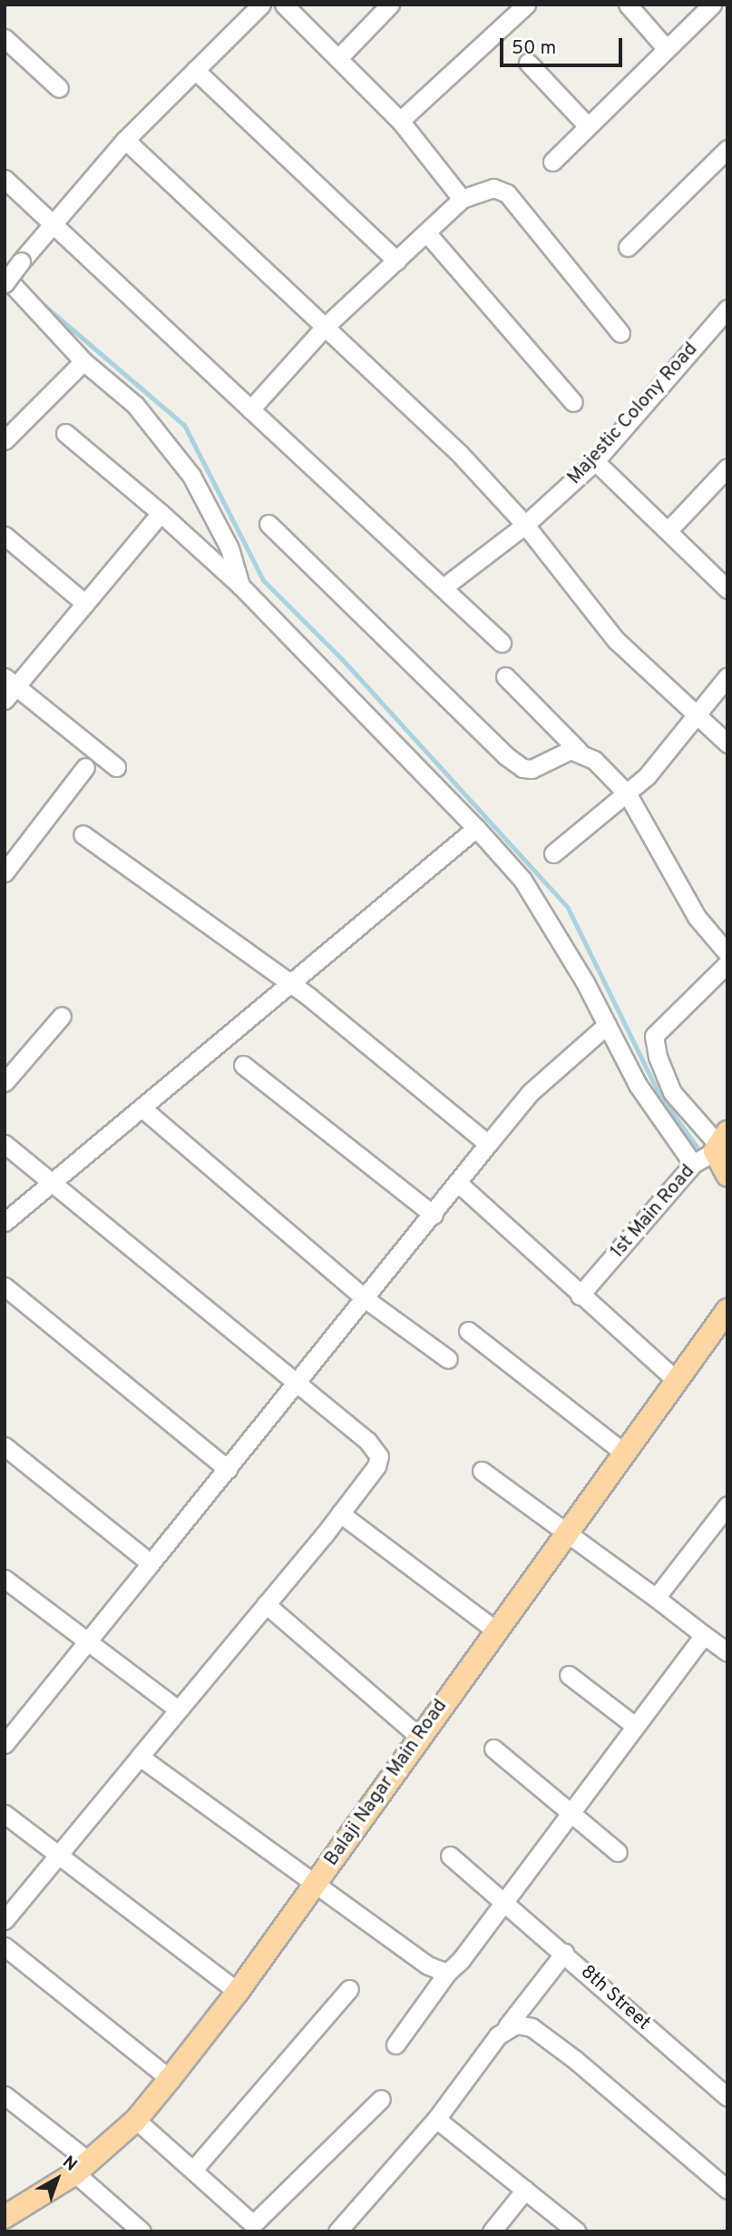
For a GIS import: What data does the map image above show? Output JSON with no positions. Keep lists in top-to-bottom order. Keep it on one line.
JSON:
{"streets":{"main road":["Balaji Nagar Main Road"],"street":["Majestic Colony Road","1st Main Road","8th Street"]},"scale_bar":"50 m","north":"top right"}
